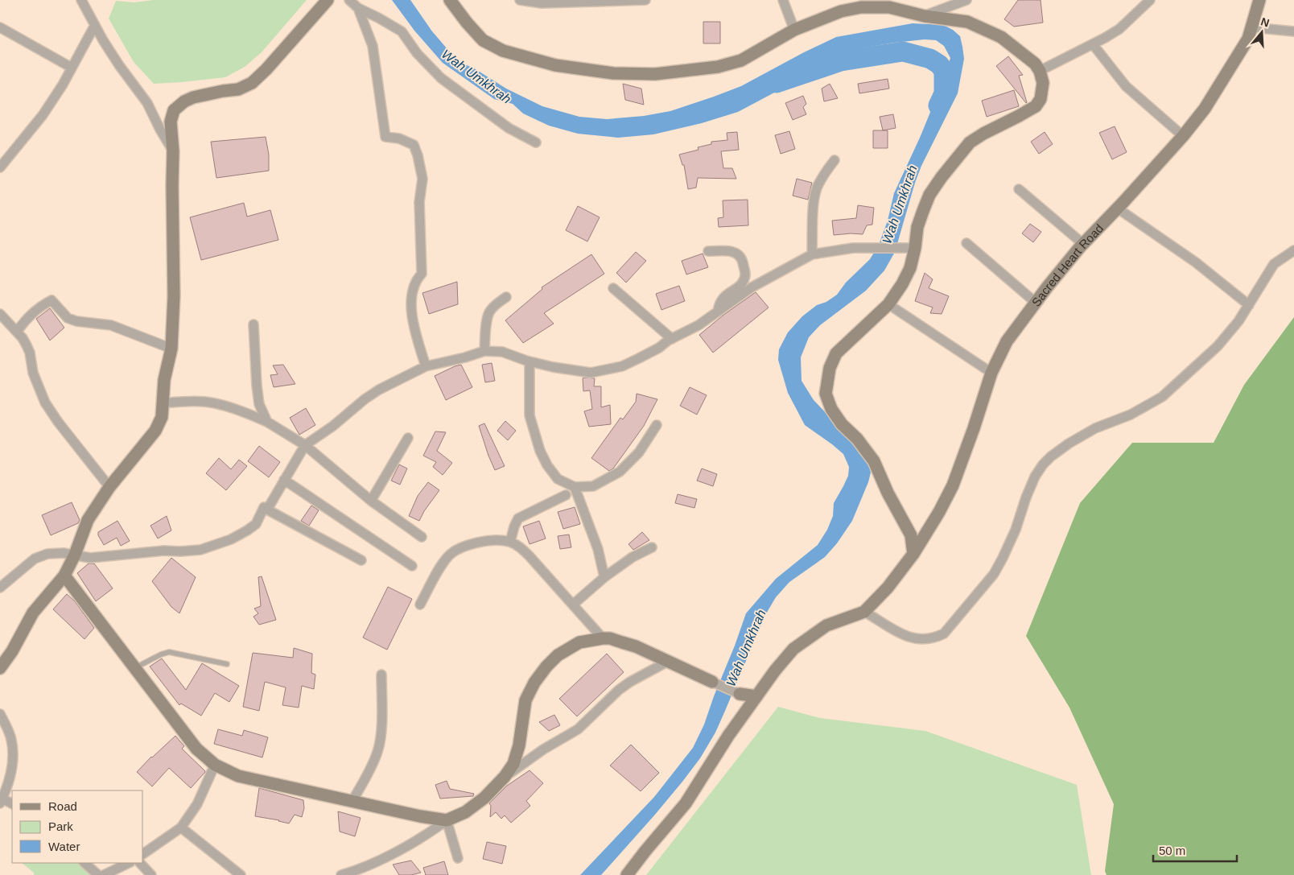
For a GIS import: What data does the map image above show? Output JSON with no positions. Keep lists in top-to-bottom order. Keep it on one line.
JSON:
{"streets":{"street":["Sacred Heart Road"]},"water":["Wah Umkhrah"],"legend":["Road","Park","Water"],"scale_bar":"50 m","north":"top"}
